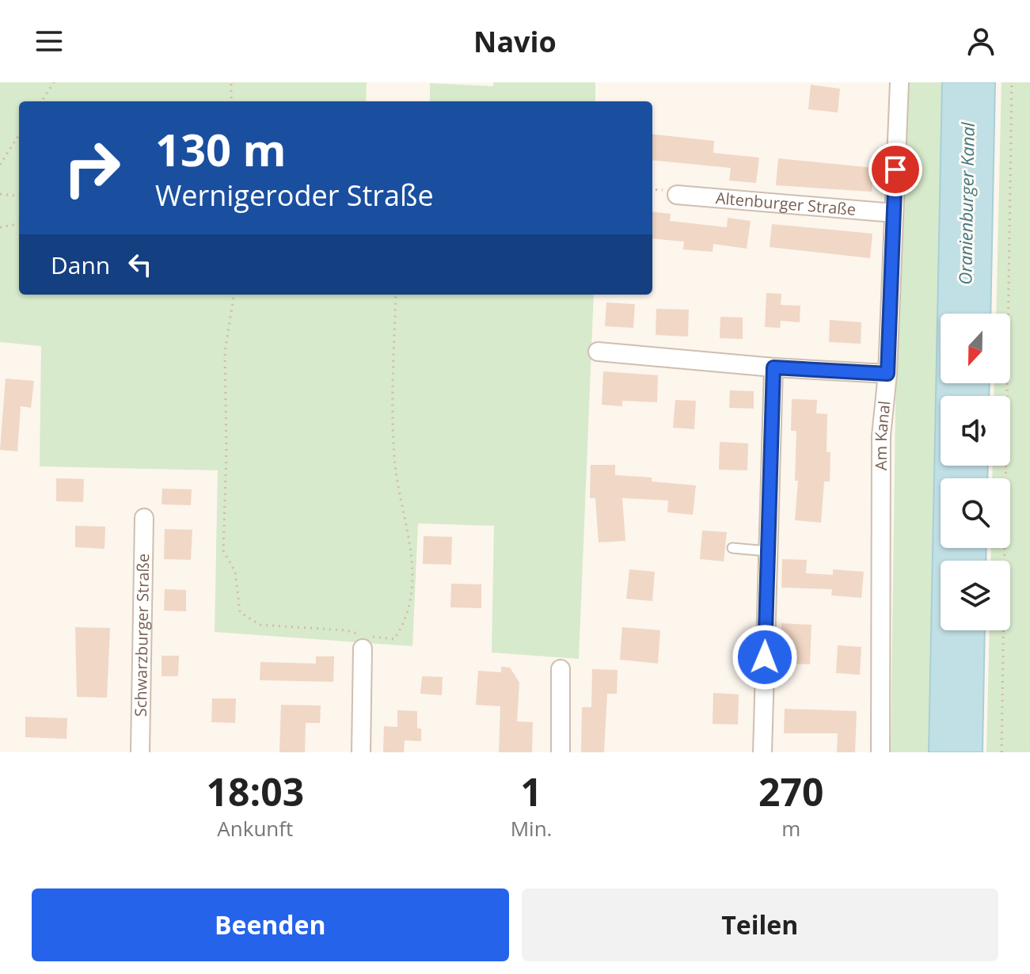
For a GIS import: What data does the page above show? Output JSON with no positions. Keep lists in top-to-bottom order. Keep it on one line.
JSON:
{"streets":{"street":["Altenburger Straße","Am Kanal","Schwarzburger Straße"]},"crossings":[["Altenburger Straße","Am Kanal"]],"water":["Oranienburger Kanal"],"north":"bottom","page":{"header":"Navio","turn":["130 m","Wernigeroder Straße"],"then":"Dann","eta":["18:03","Ankunft","1","Min.","270","m"],"buttons":["Beenden","Teilen"]}}
